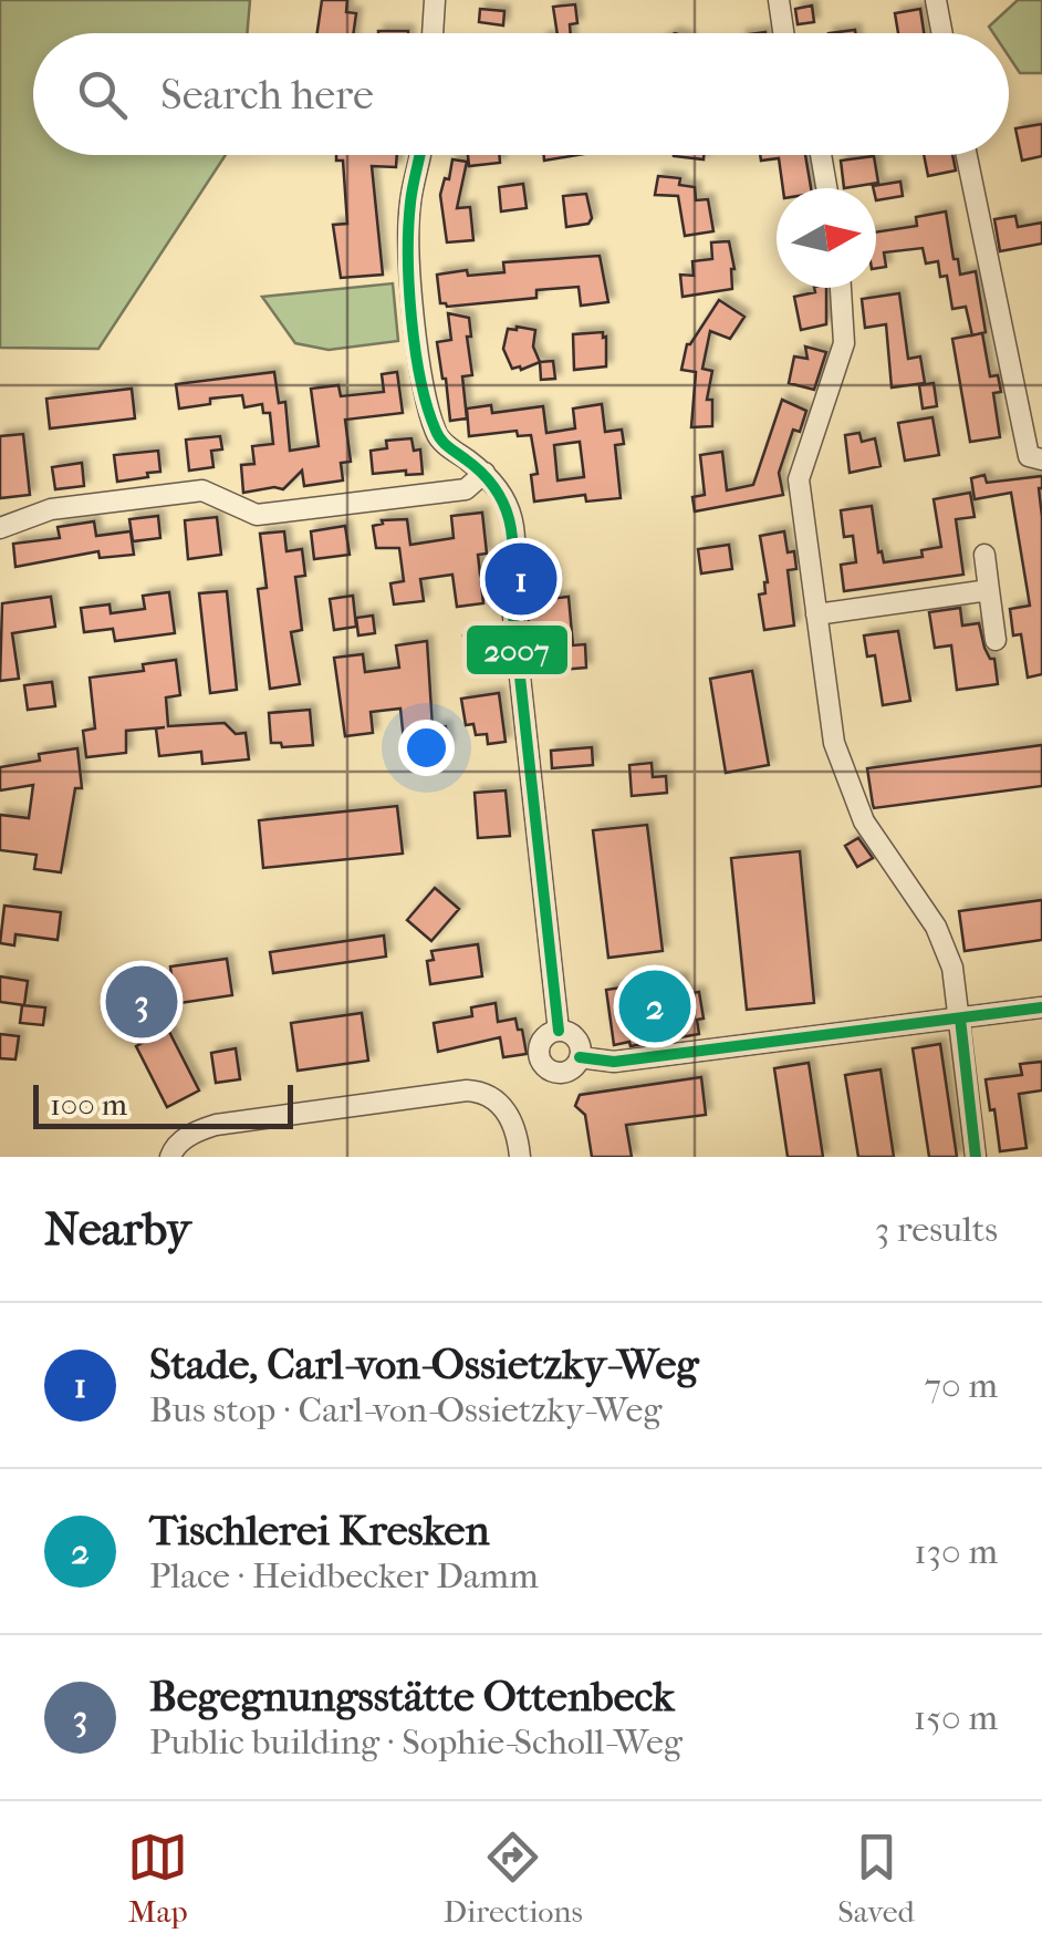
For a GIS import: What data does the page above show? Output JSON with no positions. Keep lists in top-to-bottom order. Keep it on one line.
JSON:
{"lines":["transit line 2007"],"scale_bar":"100 m","north":"right","page":{"search":"Search here","pins":["1","3","2"],"scale":"100 m","heading":["Nearby","3 results"],"list":[{"mark":"1","name":"Stade, Carl-von-Ossietzky-Weg","note":"Bus stop · Carl-von-Ossietzky-Weg","value":"70 m"},{"mark":"2","name":"Tischlerei Kresken","note":"Place · Heidbecker Damm","value":"130 m"},{"mark":"3","name":"Begegnungsstätte Ottenbeck","note":"Public building · Sophie-Scholl-Weg","value":"150 m"}],"nav":["Map","Directions","Saved"]}}
